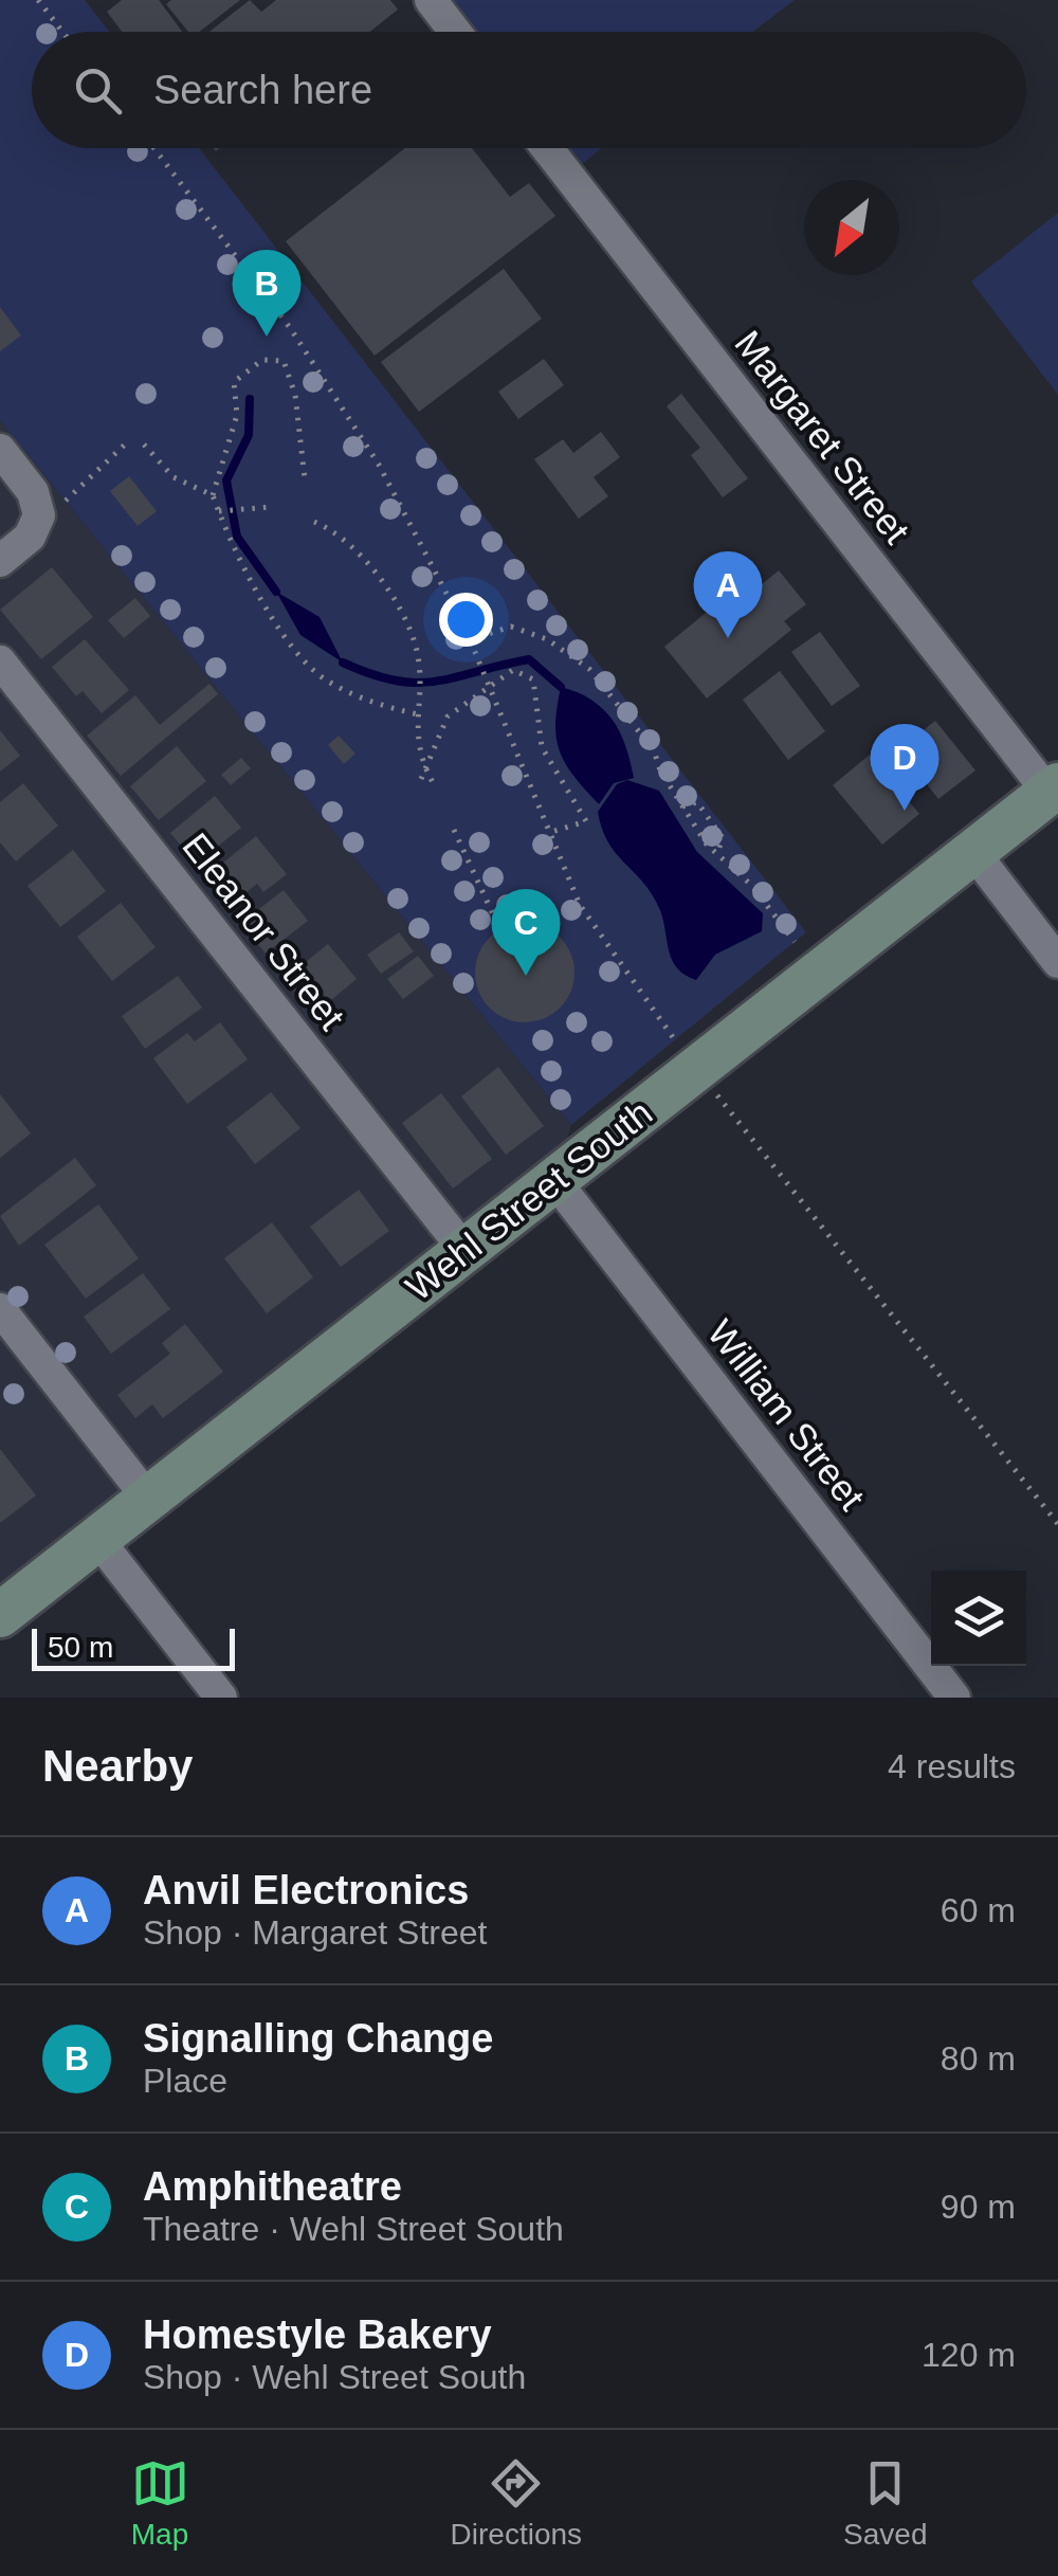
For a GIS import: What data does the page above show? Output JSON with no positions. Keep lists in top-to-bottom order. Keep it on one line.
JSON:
{"streets":{"street":["Margaret Street","Eleanor Street","Wehl Street South","William Street"]},"crossings":[["Margaret Street","Wehl Street South"],["Eleanor Street","Wehl Street South"],["Wehl Street South","William Street"]],"scale_bar":"50 m","north":"bottom left","page":{"search":"Search here","pins":["B","A","D","C"],"scale":"50 m","heading":["Nearby","4 results"],"list":[{"mark":"A","name":"Anvil Electronics","note":"Shop · Margaret Street","value":"60 m"},{"mark":"B","name":"Signalling Change","note":"Place","value":"80 m"},{"mark":"C","name":"Amphitheatre","note":"Theatre · Wehl Street South","value":"90 m"},{"mark":"D","name":"Homestyle Bakery","note":"Shop · Wehl Street South","value":"120 m"}],"nav":["Map","Directions","Saved"]}}
